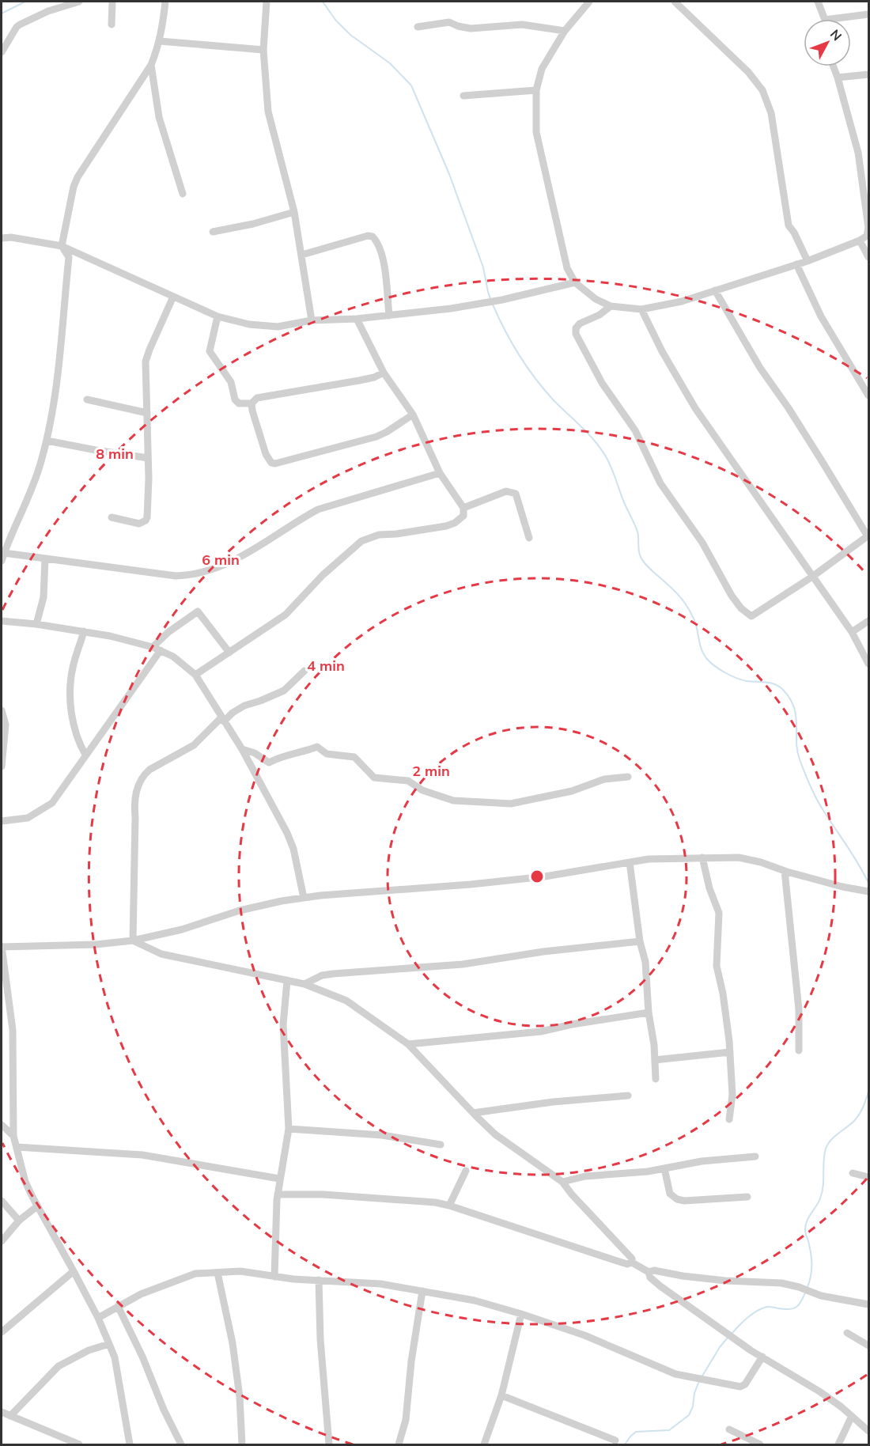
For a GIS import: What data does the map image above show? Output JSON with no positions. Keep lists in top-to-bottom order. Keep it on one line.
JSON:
{"north":"top right","rings":["8 min","6 min","4 min","2 min"]}
